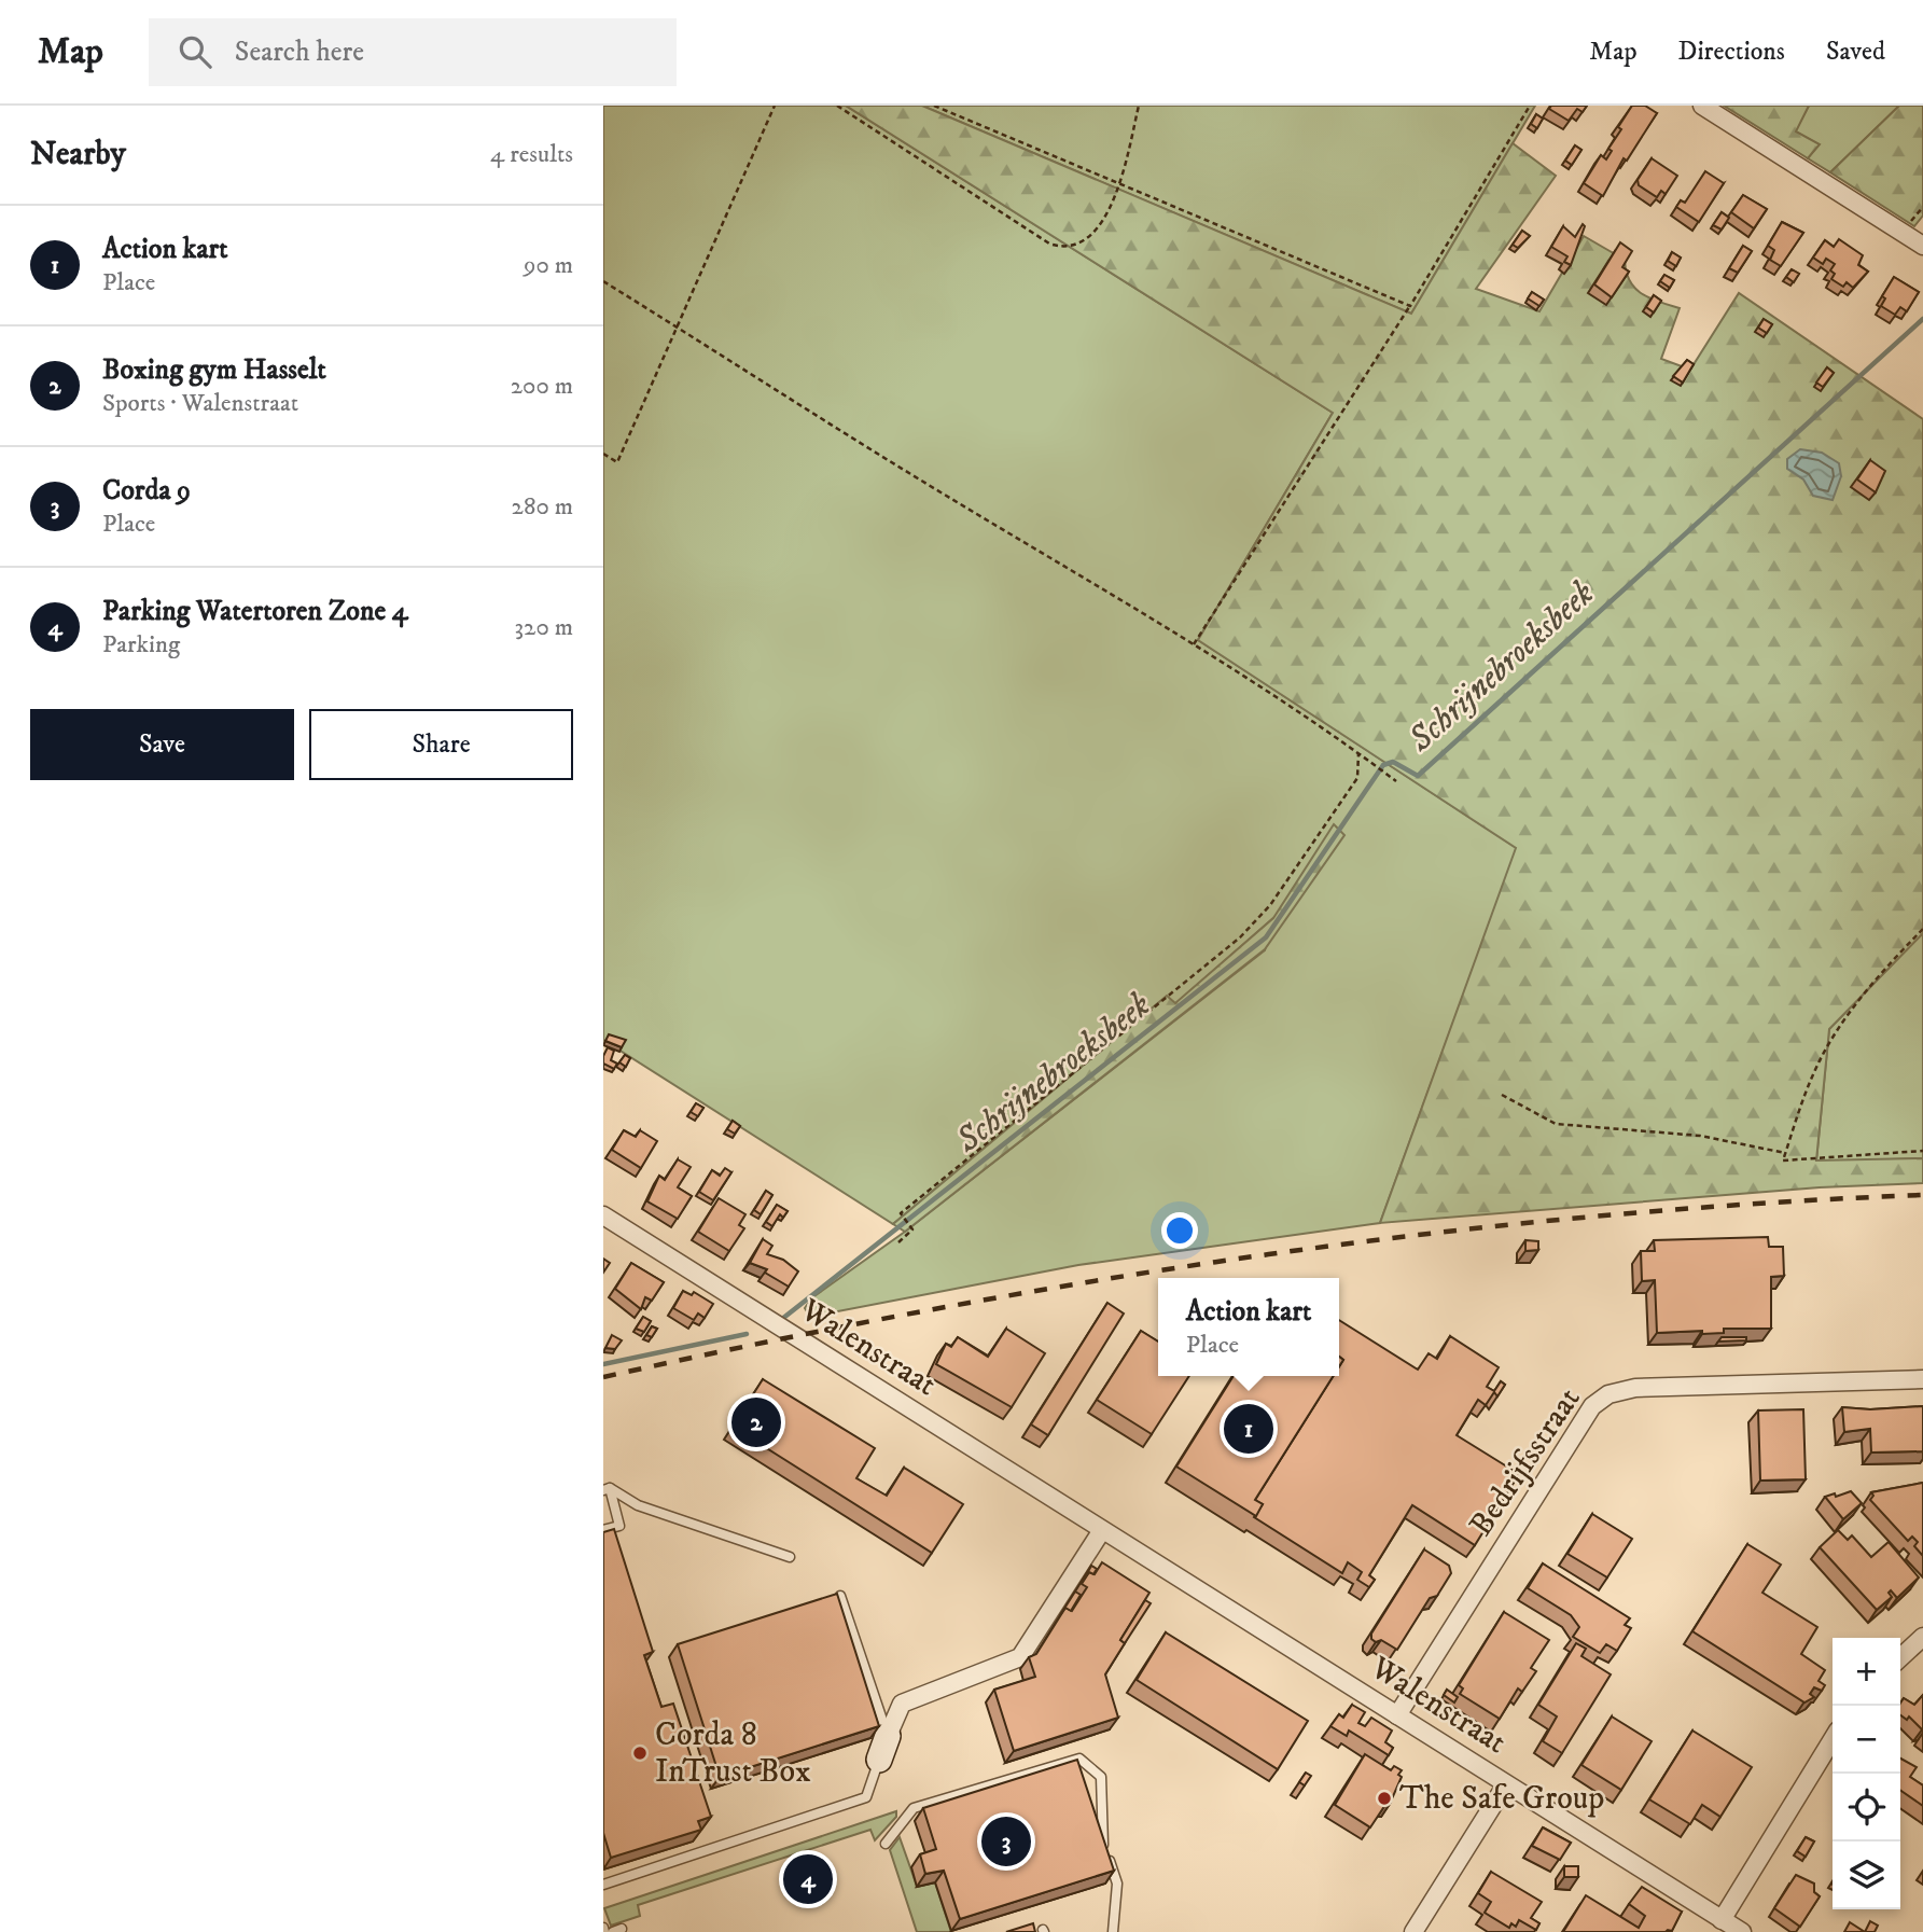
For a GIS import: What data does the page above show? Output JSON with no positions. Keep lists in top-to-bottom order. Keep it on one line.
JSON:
{"streets":{"street":["Walenstraat","Bedrijfsstraat"]},"crossings":[["Walenstraat","Bedrijfsstraat"]],"water":["Schrijnebroeksbeek"],"places":["Corda 8 InTrust Box","The Safe Group"],"page":{"header":"Map","search":"Search here","nav":["Map","Directions","Saved"],"heading":["Nearby","4 results"],"list":[{"mark":"1","name":"Action kart","note":"Place","value":"90 m"},{"mark":"2","name":"Boxing gym Hasselt","note":"Sports · Walenstraat","value":"200 m"},{"mark":"3","name":"Corda 9","note":"Place","value":"280 m"},{"mark":"4","name":"Parking Watertoren Zone 4","note":"Parking","value":"320 m"}],"buttons":["Save","Share"],"popup":["Action kart","Place"],"pins":["2","1","3","4"],"map_buttons":["+","−"]}}
